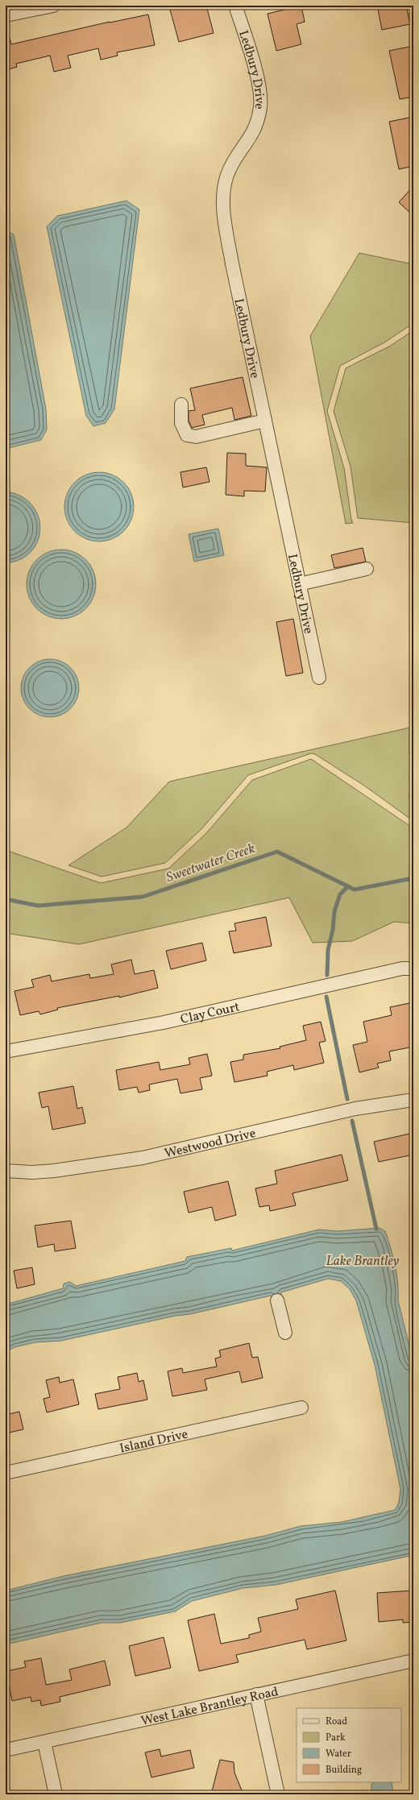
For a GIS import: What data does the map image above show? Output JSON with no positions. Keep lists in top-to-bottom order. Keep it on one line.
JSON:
{"streets":{"street":["Ledbury Drive","Clay Court","Westwood Drive","Island Drive","West Lake Brantley Road"]},"water":["Sweetwater Creek","Lake Brantley"],"legend":["Road","Park","Water","Building"]}
